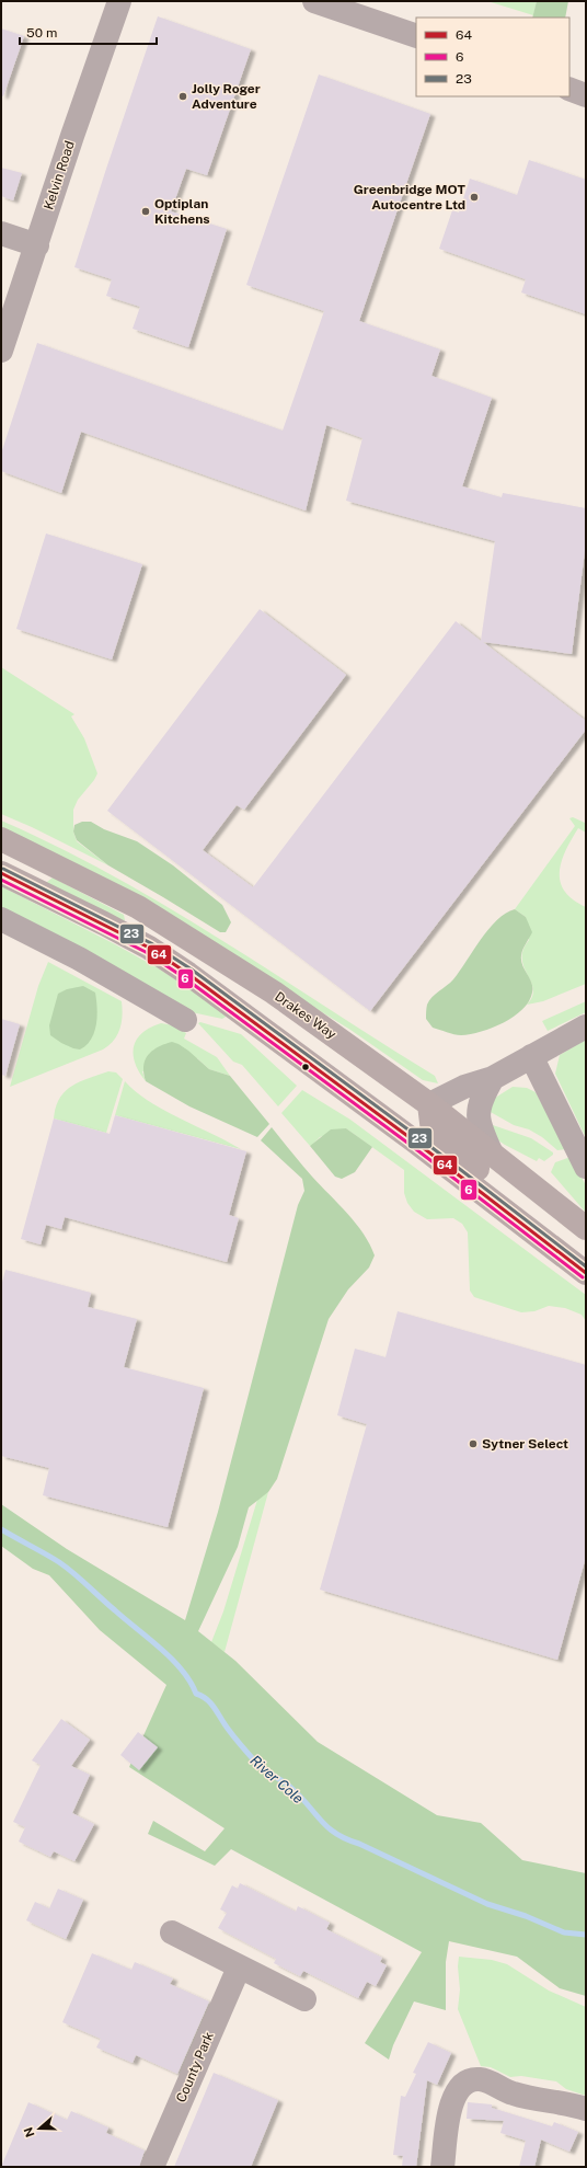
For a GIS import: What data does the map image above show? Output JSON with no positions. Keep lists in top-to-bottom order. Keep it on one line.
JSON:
{"streets":{"main road":["Drakes Way"],"street":["Kelvin Road","County Park"]},"water":["River Cole"],"places":["Jolly Roger Adventure","Greenbridge MOT Autocentre Ltd","Optiplan Kitchens","Sytner Select"],"lines":["transit line 23","transit line 64","transit line 6"],"legend":["64","6","23"],"scale_bar":"50 m","north":"left"}
